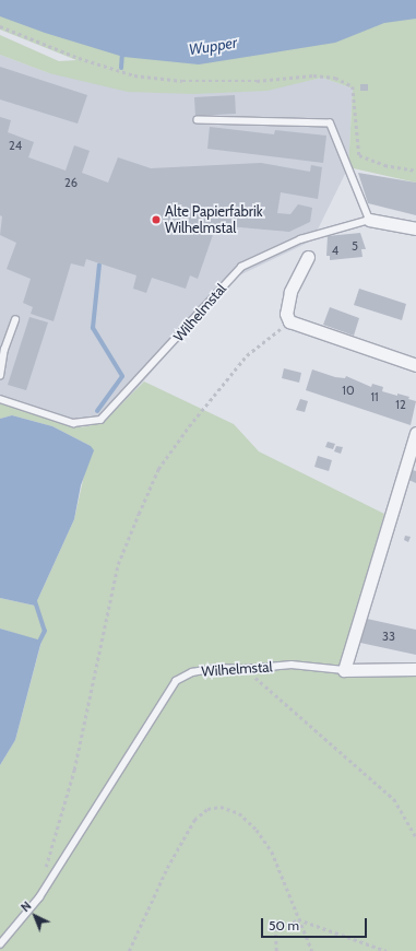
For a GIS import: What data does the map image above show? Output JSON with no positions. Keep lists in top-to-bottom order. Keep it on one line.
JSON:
{"streets":{"street":["Wilhelmstal"]},"water":["Wupper"],"places":["Alte Papierfabrik Wilhelmstal"],"house_numbers":["24","26","5","4","10","11","12","33"],"scale_bar":"50 m","north":"top left"}
